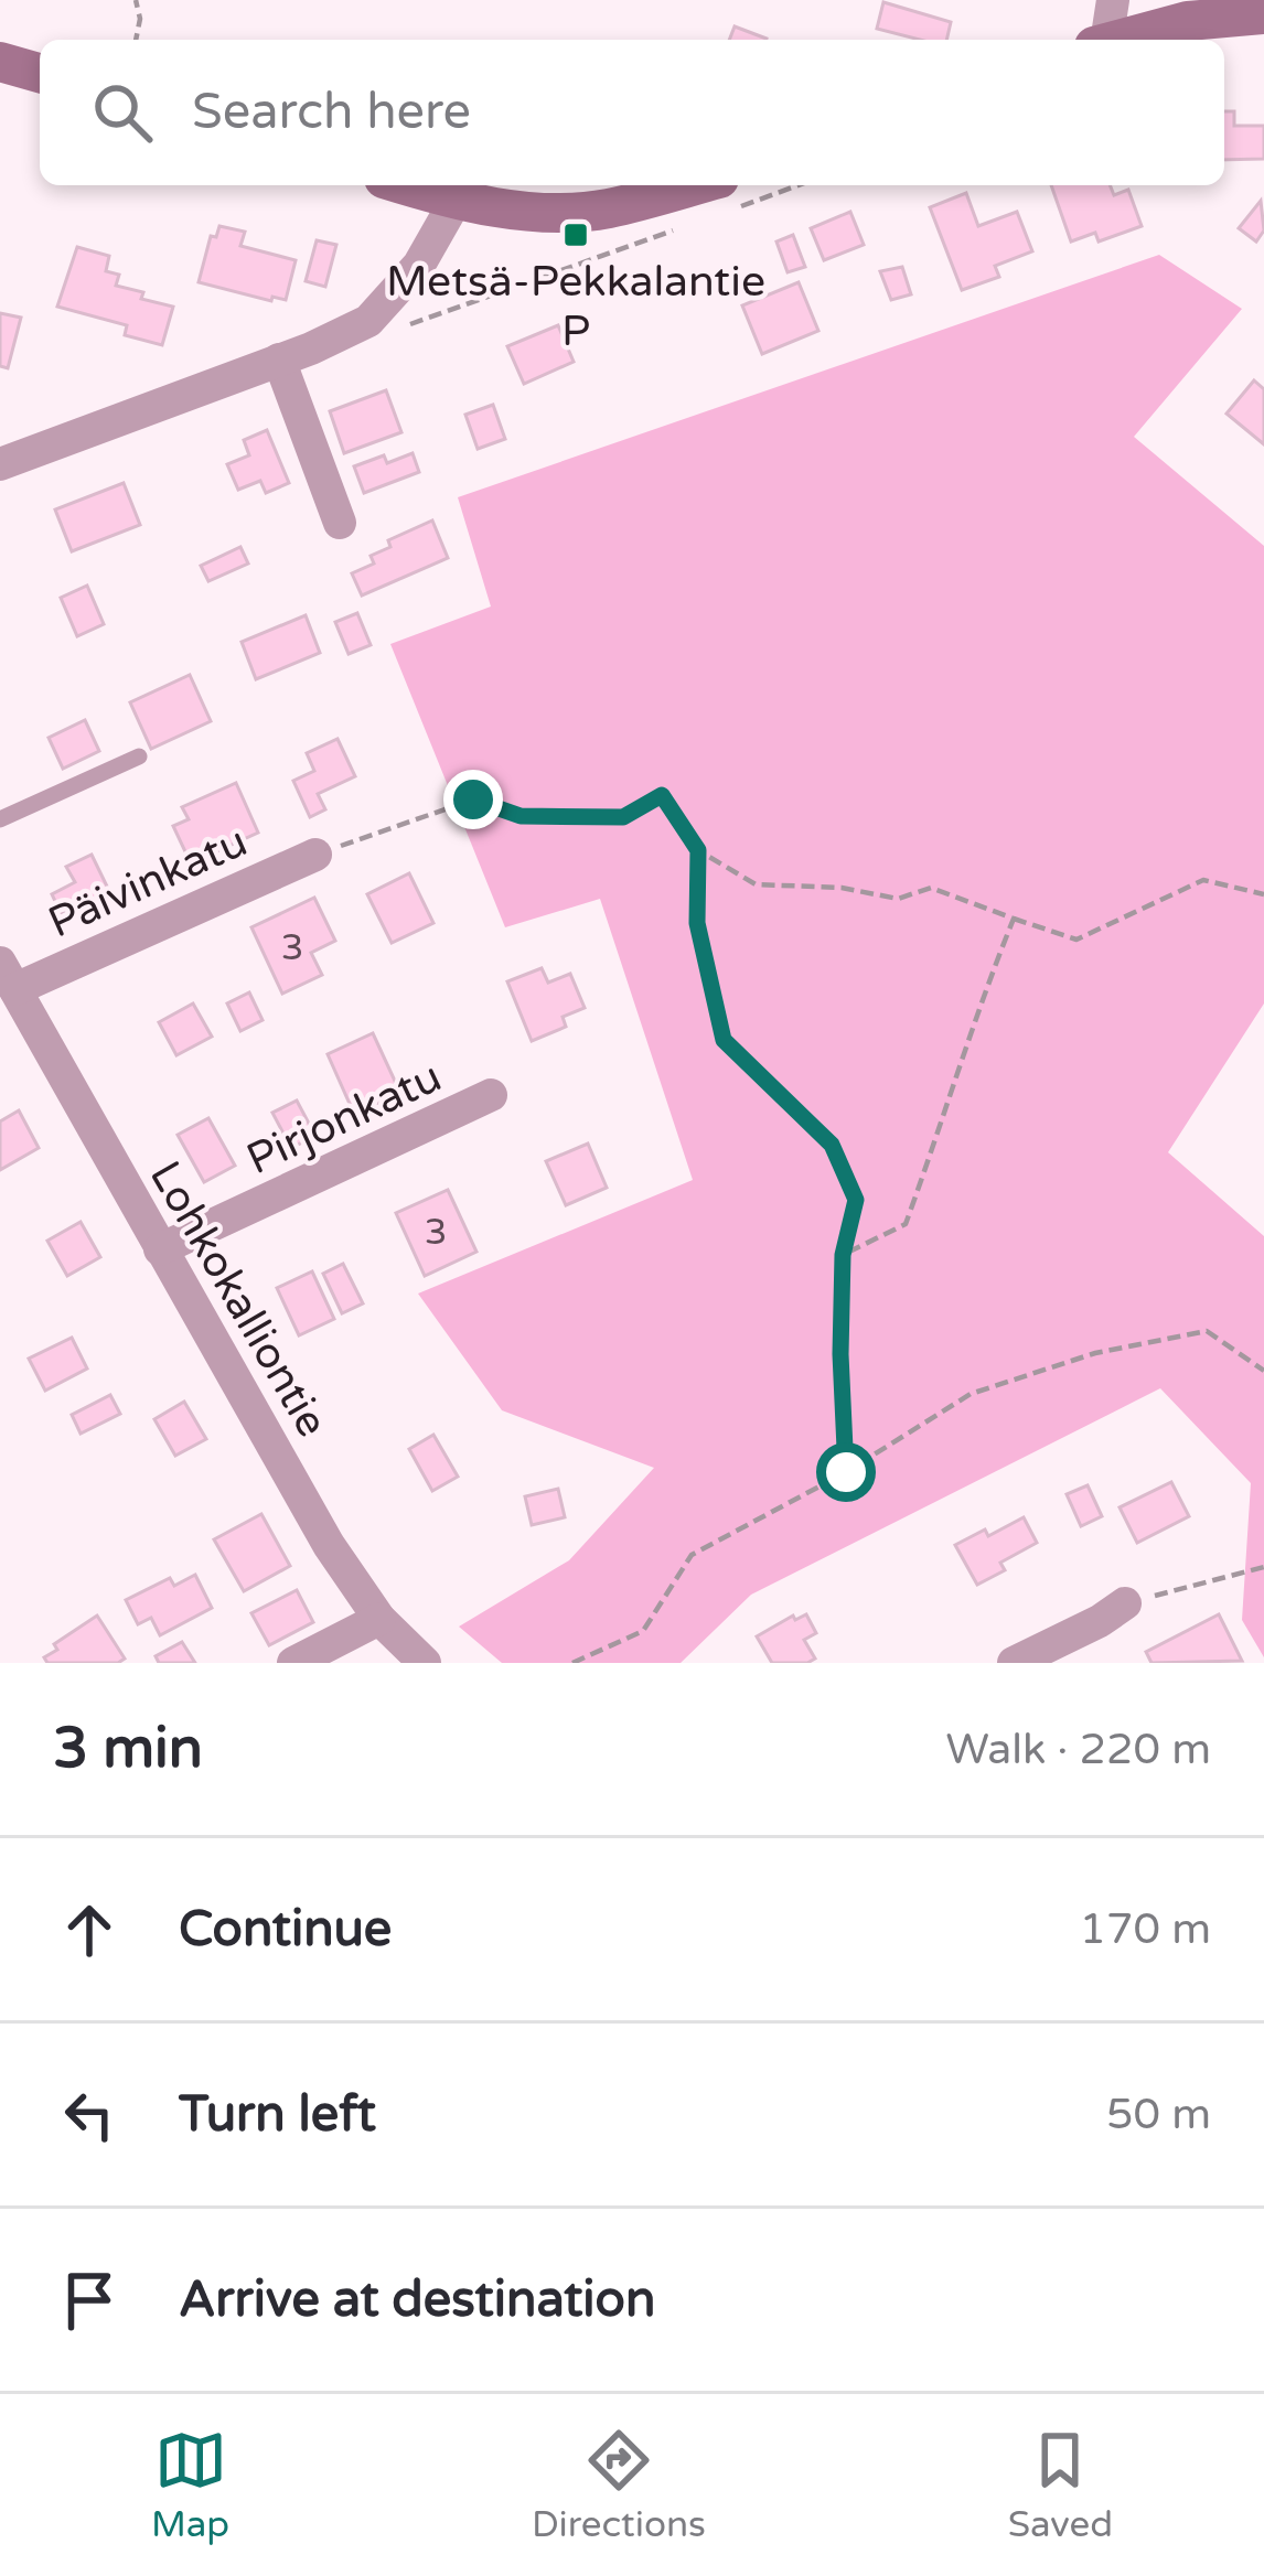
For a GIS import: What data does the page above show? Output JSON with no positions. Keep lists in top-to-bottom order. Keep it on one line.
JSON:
{"streets":{"street":["Päivinkatu","Pirjonkatu","Lohkokalliontie"]},"crossings":[["Päivinkatu","Lohkokalliontie"],["Pirjonkatu","Lohkokalliontie"]],"places":{"transit":["Metsä-Pekkalantie P"]},"house_numbers":["3","3"],"page":{"search":"Search here","heading":["3 min","Walk · 220 m"],"list":[["Continue","170 m"],["Turn left","50 m"],"Arrive at destination"],"nav":["Map","Directions","Saved"]}}
